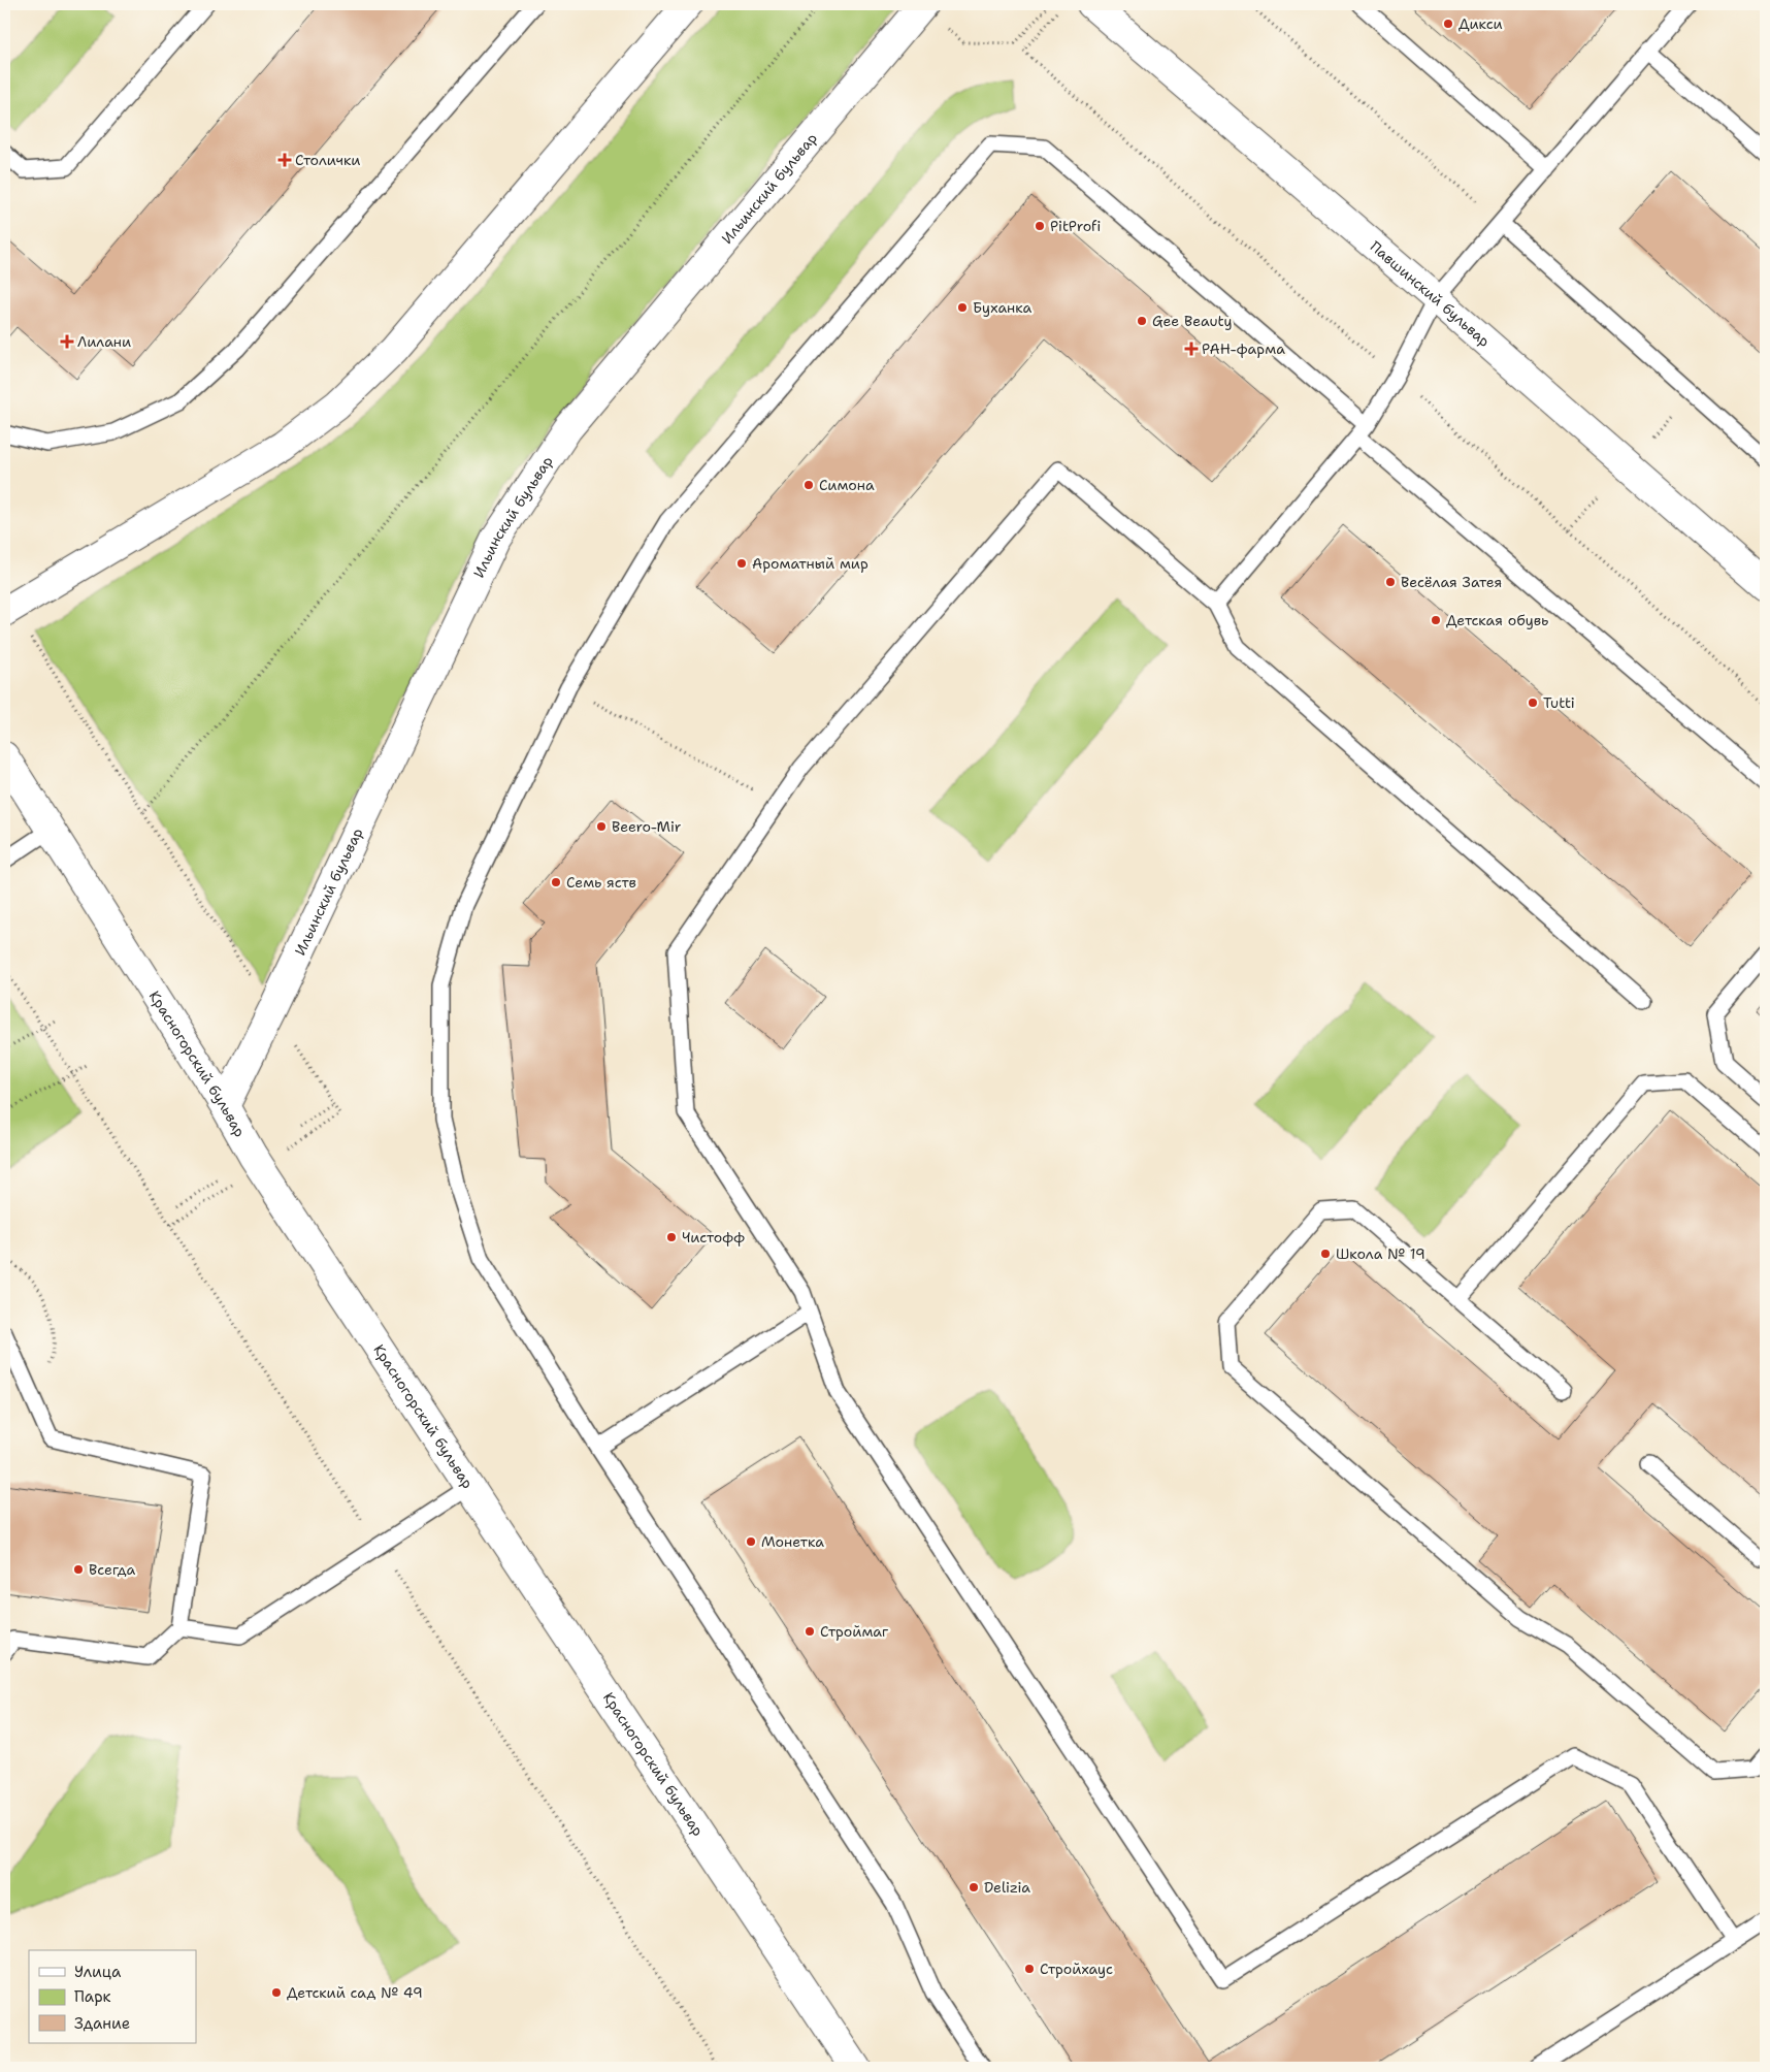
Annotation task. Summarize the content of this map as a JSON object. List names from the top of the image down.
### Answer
{
  "streets": {
    "street": ["Ильинский бульвар", "Павшинский бульвар", "Красногорский бульвар"]
  },
  "crossings": [
    ["Ильинский бульвар", "Красногорский бульвар"]
  ],
  "places": {
    "other": [
      "Дикси",
      "PitProfi",
      "Буханка",
      "Gee Beauty",
      "Симона",
      "Ароматный мир",
      "Весёлая Затея",
      "Детская обувь",
      "Tutti",
      "Beero-Mir",
      "Семь яств",
      "Чистофф",
      "Школа № 19",
      "Монетка",
      "Всегда",
      "Строймаг",
      "Delizia",
      "Стройхаус",
      "Детский сад № 49"
    ],
    "health": ["Столички", "Лилани", "РАН-фарма"]
  },
  "legend": ["Улица", "Парк", "Здание"]
}
